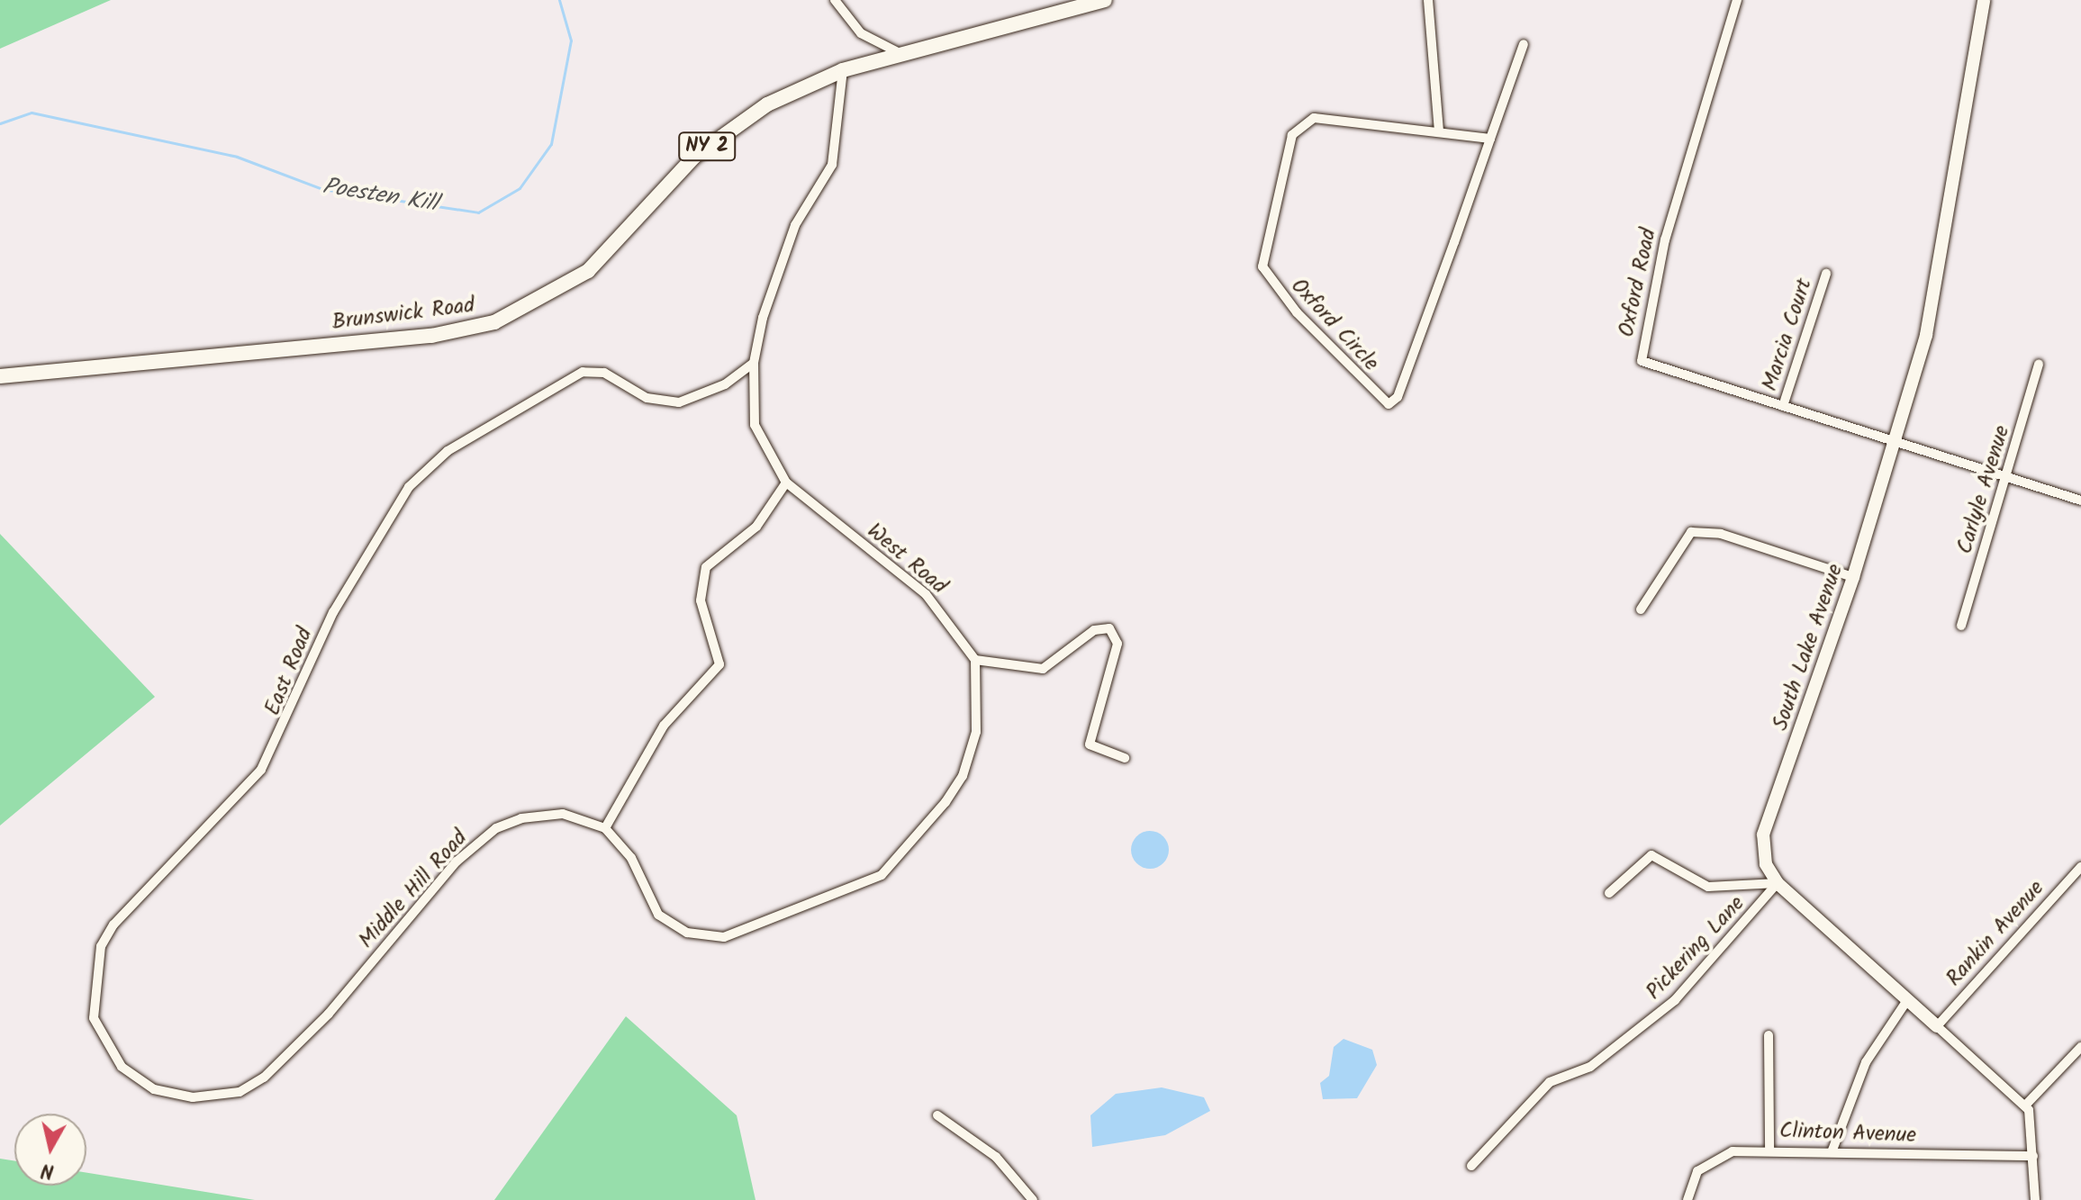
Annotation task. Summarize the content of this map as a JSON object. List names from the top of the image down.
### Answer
{
  "streets": {
    "main road": ["NY 2", "Brunswick Road"],
    "street": [
      "Oxford Road",
      "Oxford Circle",
      "Marcia Court",
      "Carlyle Avenue",
      "West Road",
      "South Lake Avenue",
      "East Road",
      "Middle Hill Road",
      "Rankin Avenue",
      "Pickering Lane",
      "Clinton Avenue"
    ]
  },
  "crossings": [
    ["Oxford Road", "Marcia Court"],
    ["Oxford Road", "Carlyle Avenue"],
    ["Oxford Road", "South Lake Avenue"],
    ["Brunswick Road", "West Road"],
    ["West Road", "East Road"],
    ["South Lake Avenue", "Rankin Avenue"],
    ["South Lake Avenue", "Pickering Lane"],
    ["East Road", "Middle Hill Road"]
  ],
  "water": ["Poesten Kill"],
  "north": "bottom"
}
